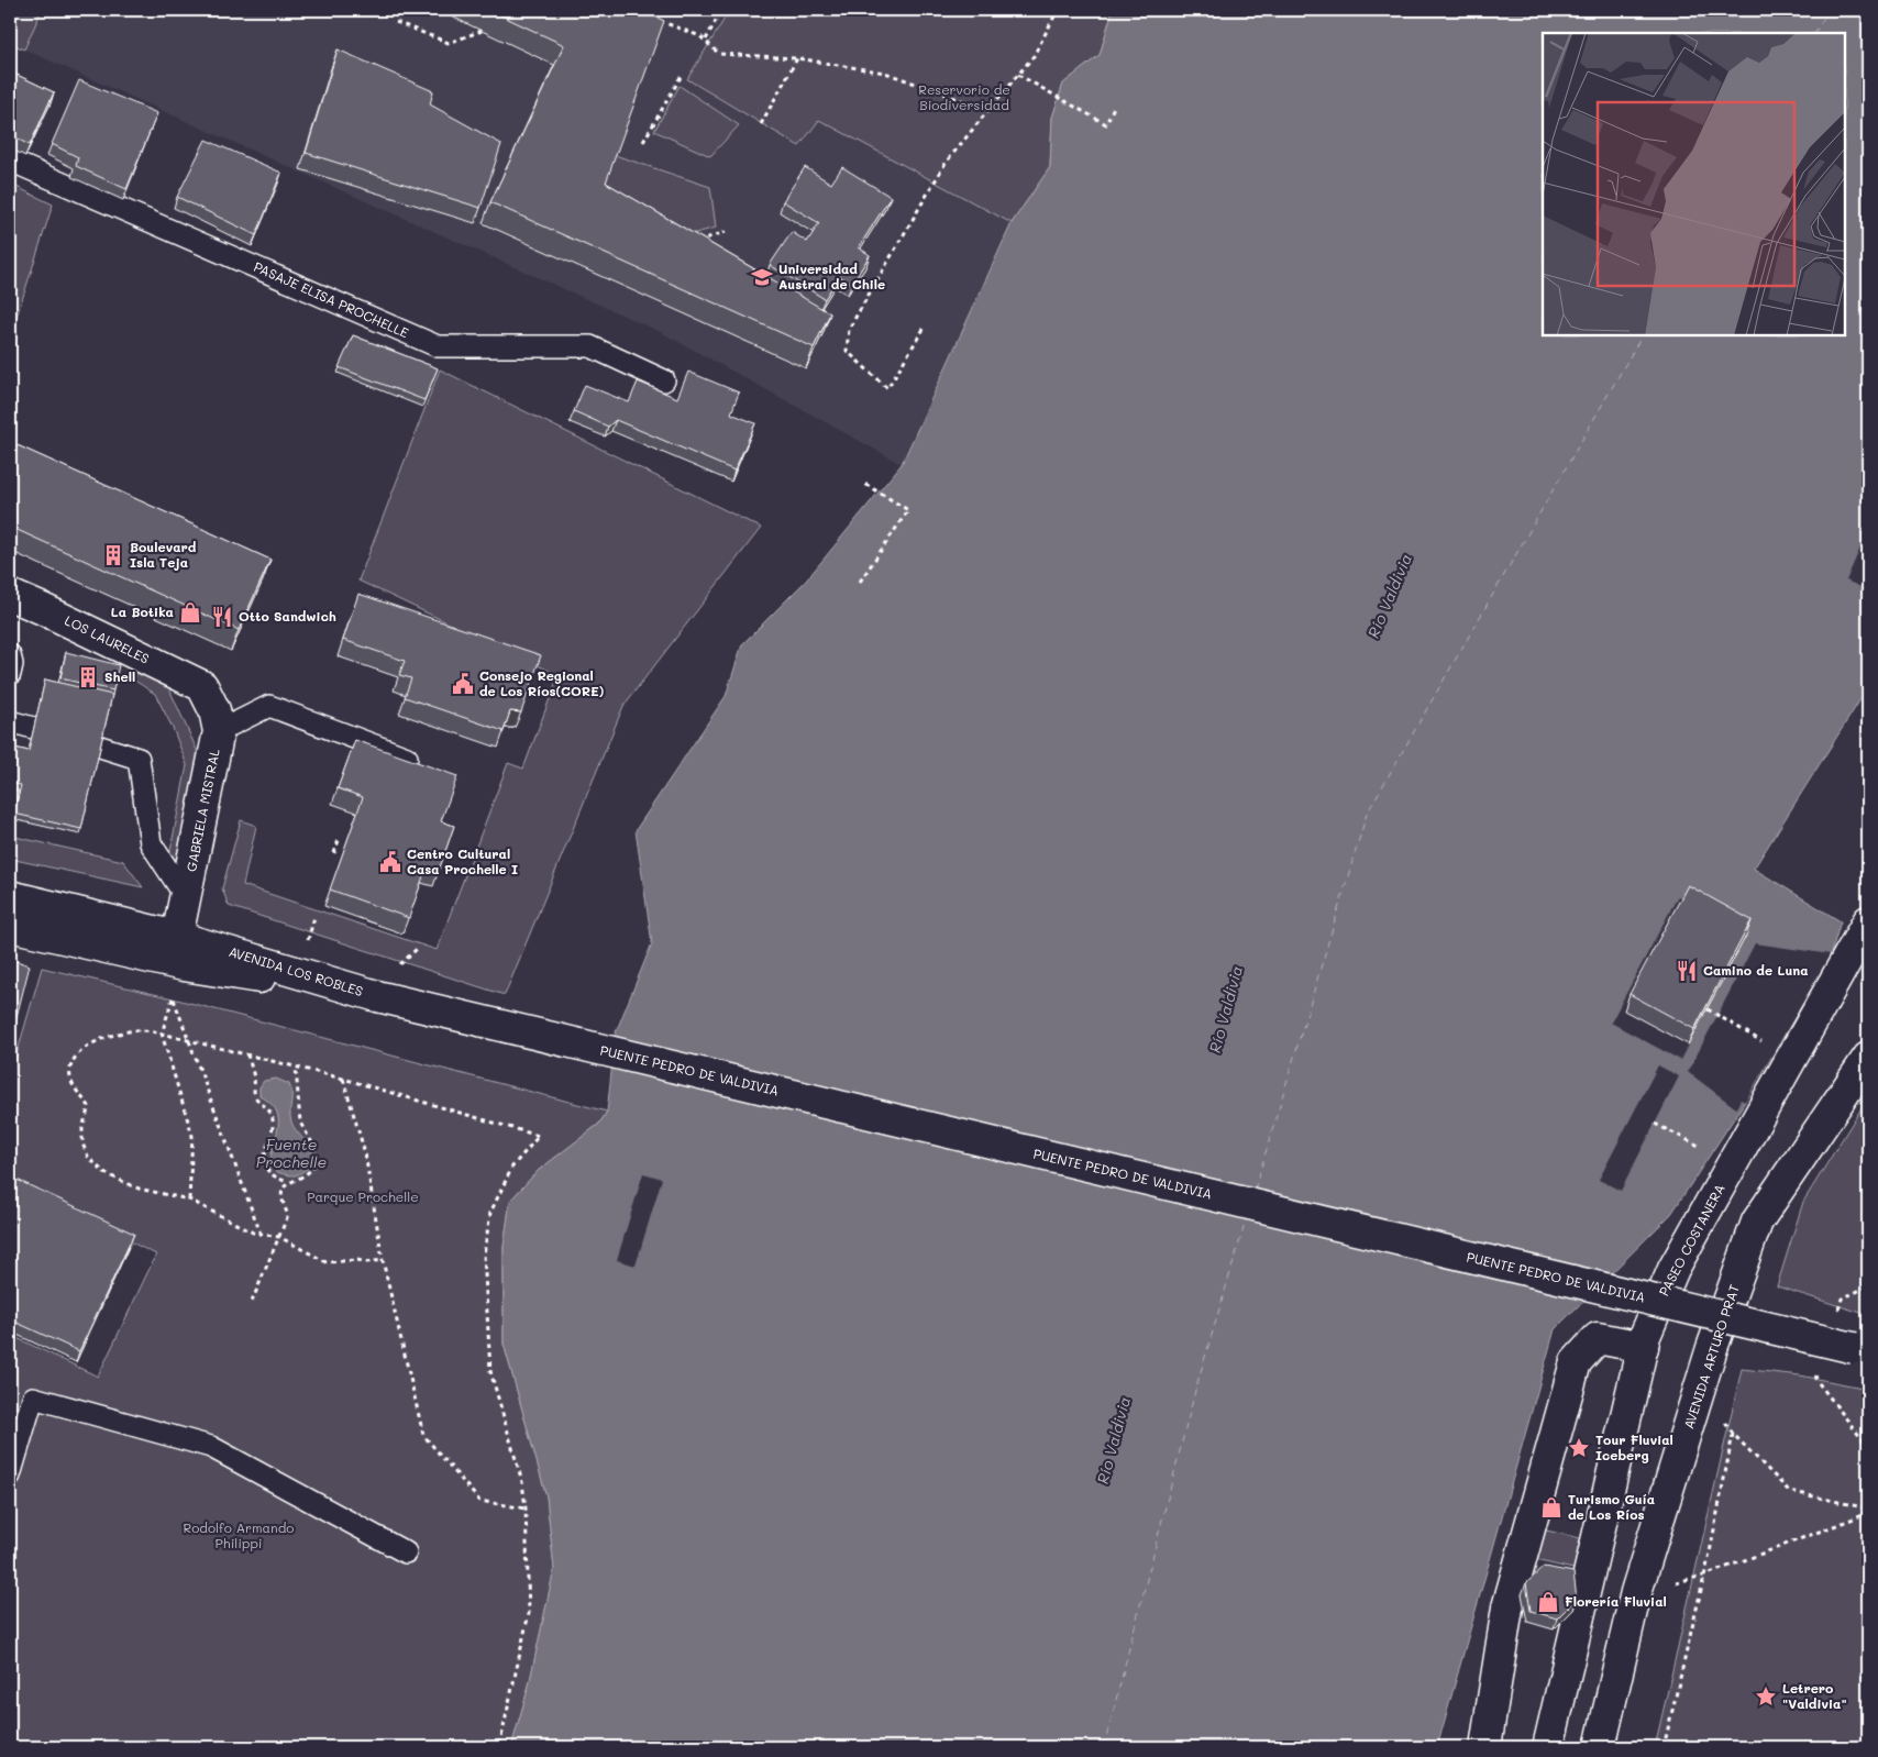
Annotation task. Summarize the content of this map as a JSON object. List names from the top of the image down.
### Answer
{
  "streets": {
    "main road": [
      "LOS LAURELES",
      "GABRIELA MISTRAL",
      "AVENIDA LOS ROBLES",
      "PUENTE PEDRO DE VALDIVIA",
      "PASEO COSTANERA",
      "AVENIDA ARTURO PRAT"
    ],
    "lane": ["PASAJE ELISA PROCHELLE"]
  },
  "crossings": [
    ["LOS LAURELES", "GABRIELA MISTRAL"],
    ["GABRIELA MISTRAL", "AVENIDA LOS ROBLES"],
    ["AVENIDA LOS ROBLES", "PUENTE PEDRO DE VALDIVIA"]
  ],
  "water": ["Río Valdivia", "Fuente Prochelle"],
  "parks": ["Reservorio de Biodiversidad", "Parque Prochelle", "Rodolfo Armando Philippi"],
  "places": {
    "school or university": ["Universidad Austral de Chile"],
    "building": ["Boulevard Isla Teja", "Shell"],
    "shop": ["La Botika", "Turismo Guía de Los Ríos", "Florería Fluvial"],
    "restaurant": ["Otto Sandwich", "Camino de Luna"],
    "public building": ["Consejo Regional de Los Ríos(CORE)", "Centro Cultural Casa Prochelle I"],
    "place": ["Tour Fluvial Iceberg", "Letrero \"Valdivia\""]
  }
}
